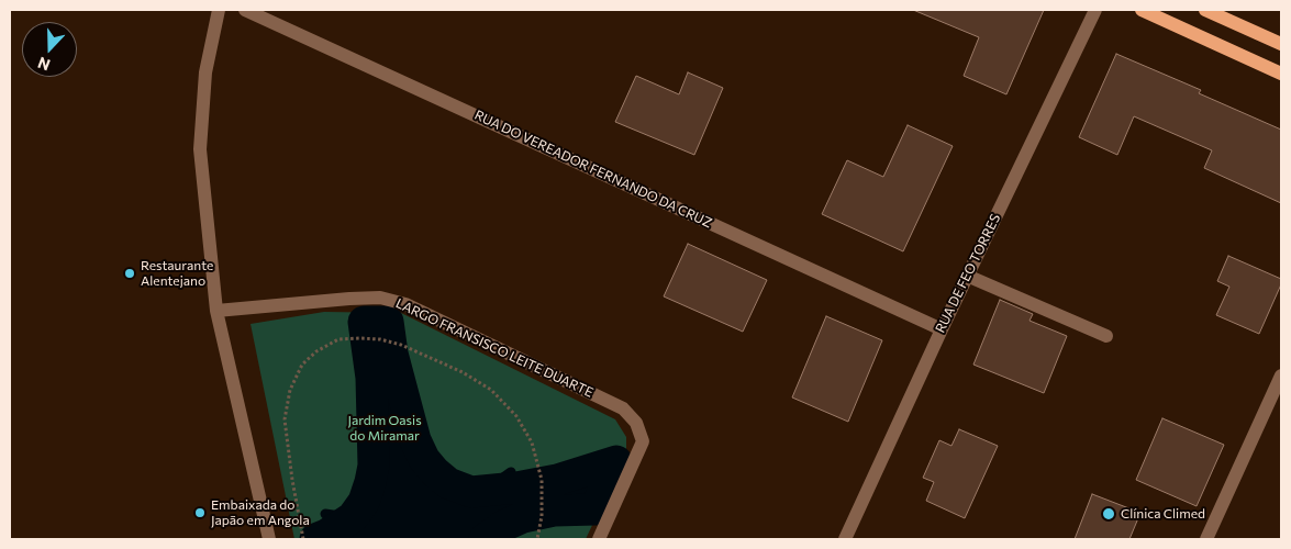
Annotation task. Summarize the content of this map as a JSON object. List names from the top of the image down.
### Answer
{
  "streets": {
    "street": ["RUA DO VEREADOR FERNANDO DA CRUZ", "RUA DE FEO TORRES", "LARGO FRANSISCO LEITE DUARTE"]
  },
  "crossings": [
    ["RUA DO VEREADOR FERNANDO DA CRUZ", "RUA DE FEO TORRES"]
  ],
  "parks": ["Jardim Oasis do Miramar"],
  "places": ["Restaurante Alentejano", "Embaixada do Japão em Angola", "Clínica Climed"],
  "north": "bottom"
}
